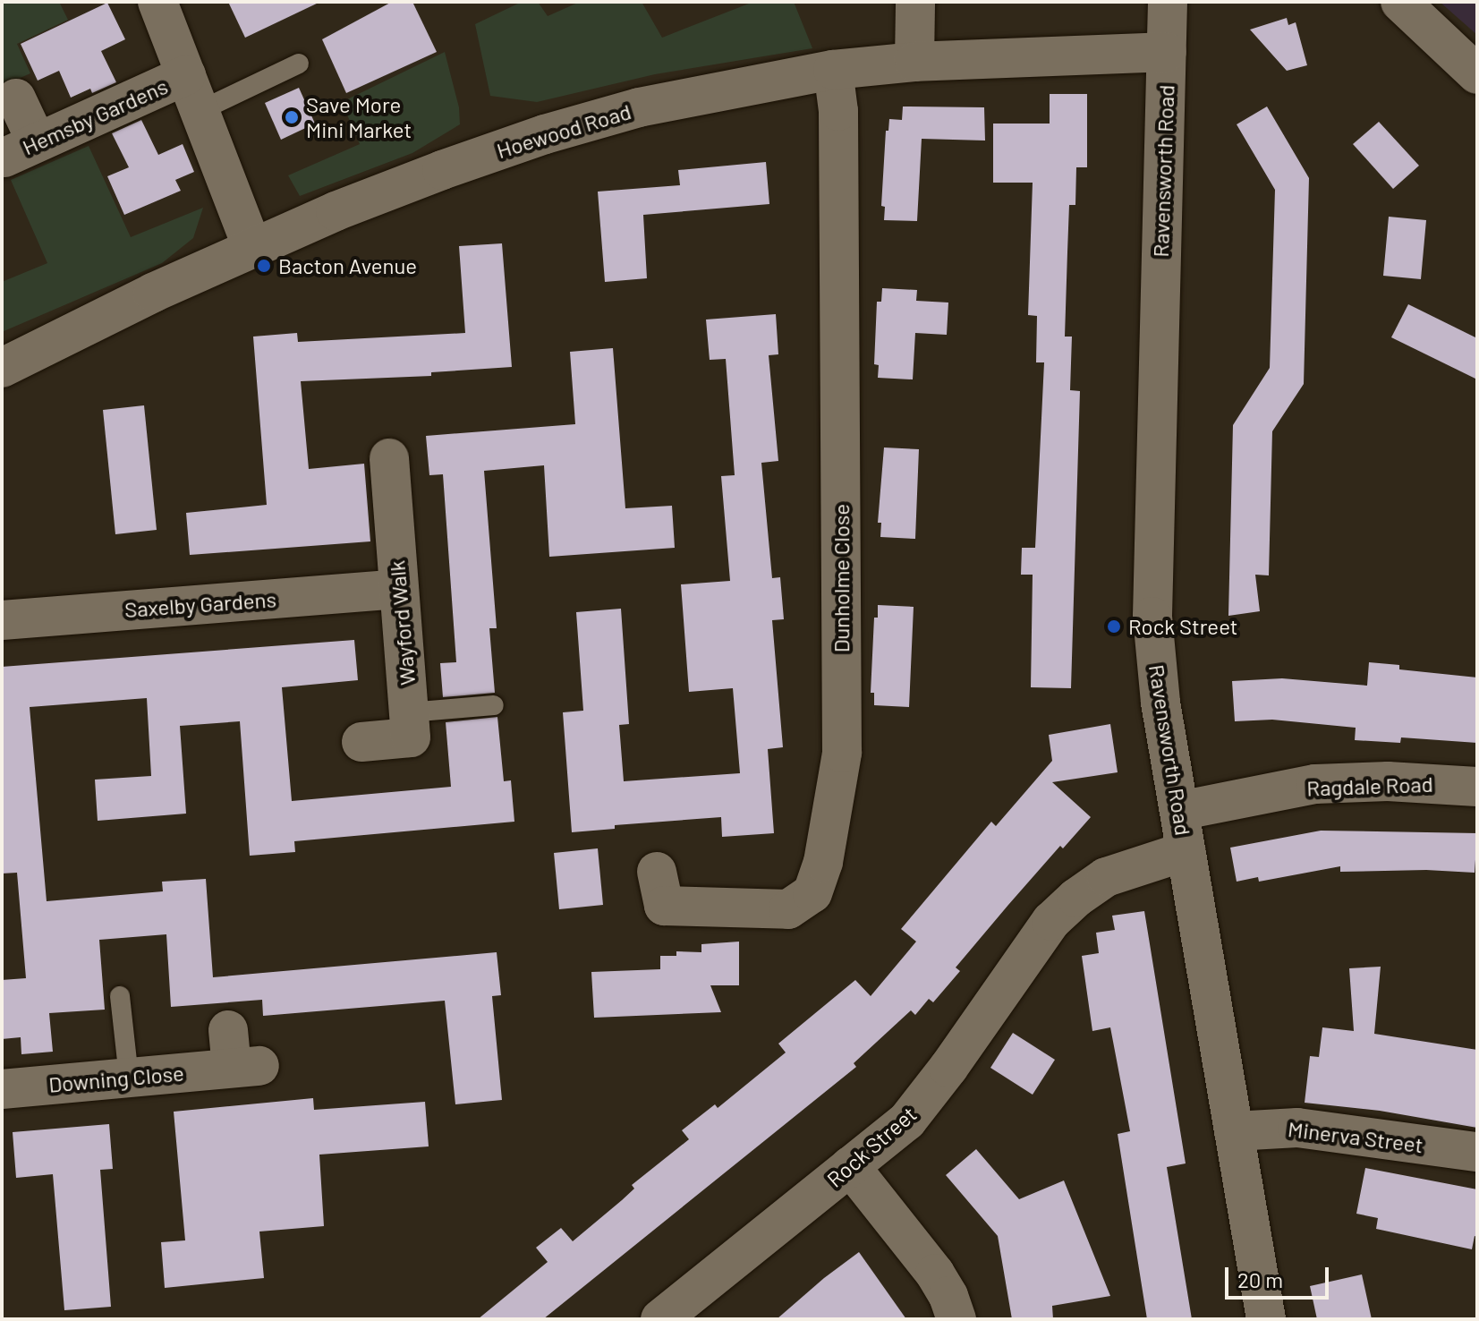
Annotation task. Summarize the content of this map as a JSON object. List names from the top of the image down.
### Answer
{
  "streets": {
    "street": [
      "Hemsby Gardens",
      "Hoewood Road",
      "Ravensworth Road",
      "Dunholme Close",
      "Saxelby Gardens",
      "Wayford Walk",
      "Ragdale Road",
      "Downing Close",
      "Minerva Street",
      "Rock Street"
    ]
  },
  "crossings": [
    ["Hoewood Road", "Ravensworth Road"],
    ["Hoewood Road", "Dunholme Close"],
    ["Ravensworth Road", "Ragdale Road"],
    ["Ravensworth Road", "Minerva Street"],
    ["Ravensworth Road", "Rock Street"],
    ["Saxelby Gardens", "Wayford Walk"]
  ],
  "places": ["Save More Mini Market", "Bacton Avenue", "Rock Street"],
  "scale_bar": "20 m"
}
